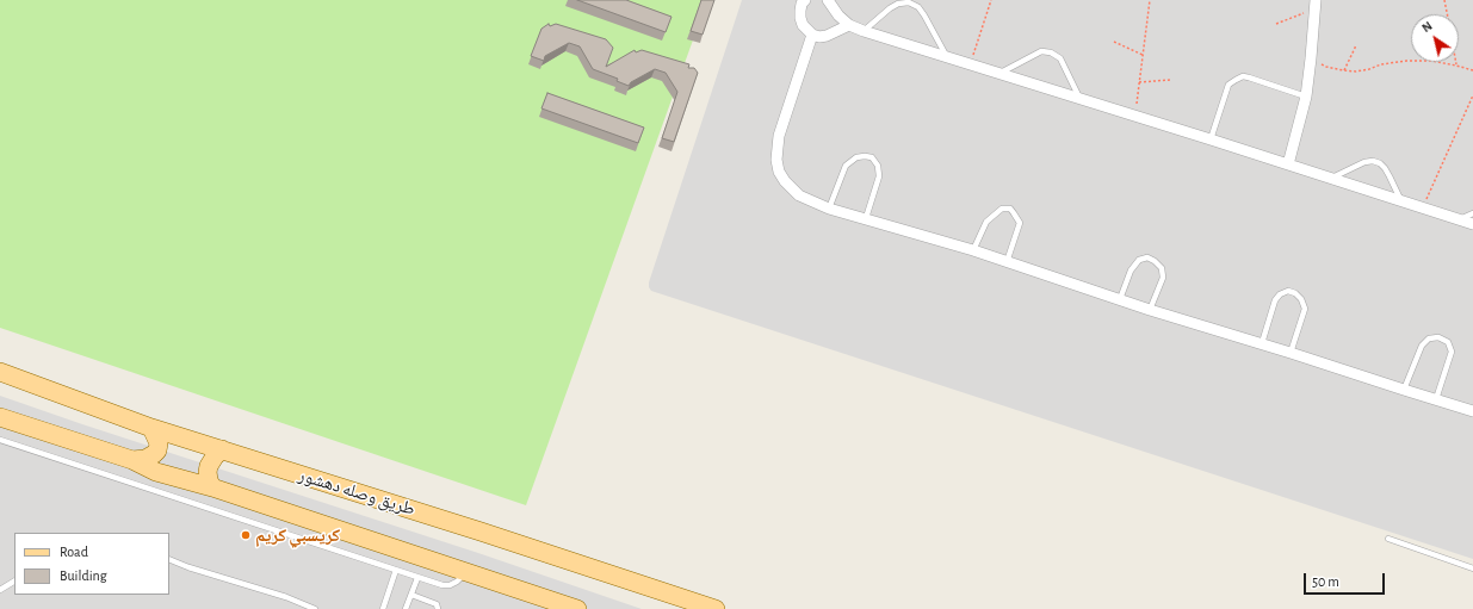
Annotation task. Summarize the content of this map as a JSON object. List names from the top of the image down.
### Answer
{
  "streets": {
    "main road": ["طريق وصله دهشور"]
  },
  "places": ["كريسبي كريم"],
  "legend": ["Road", "Building"],
  "scale_bar": "50 m",
  "north": "top left"
}
